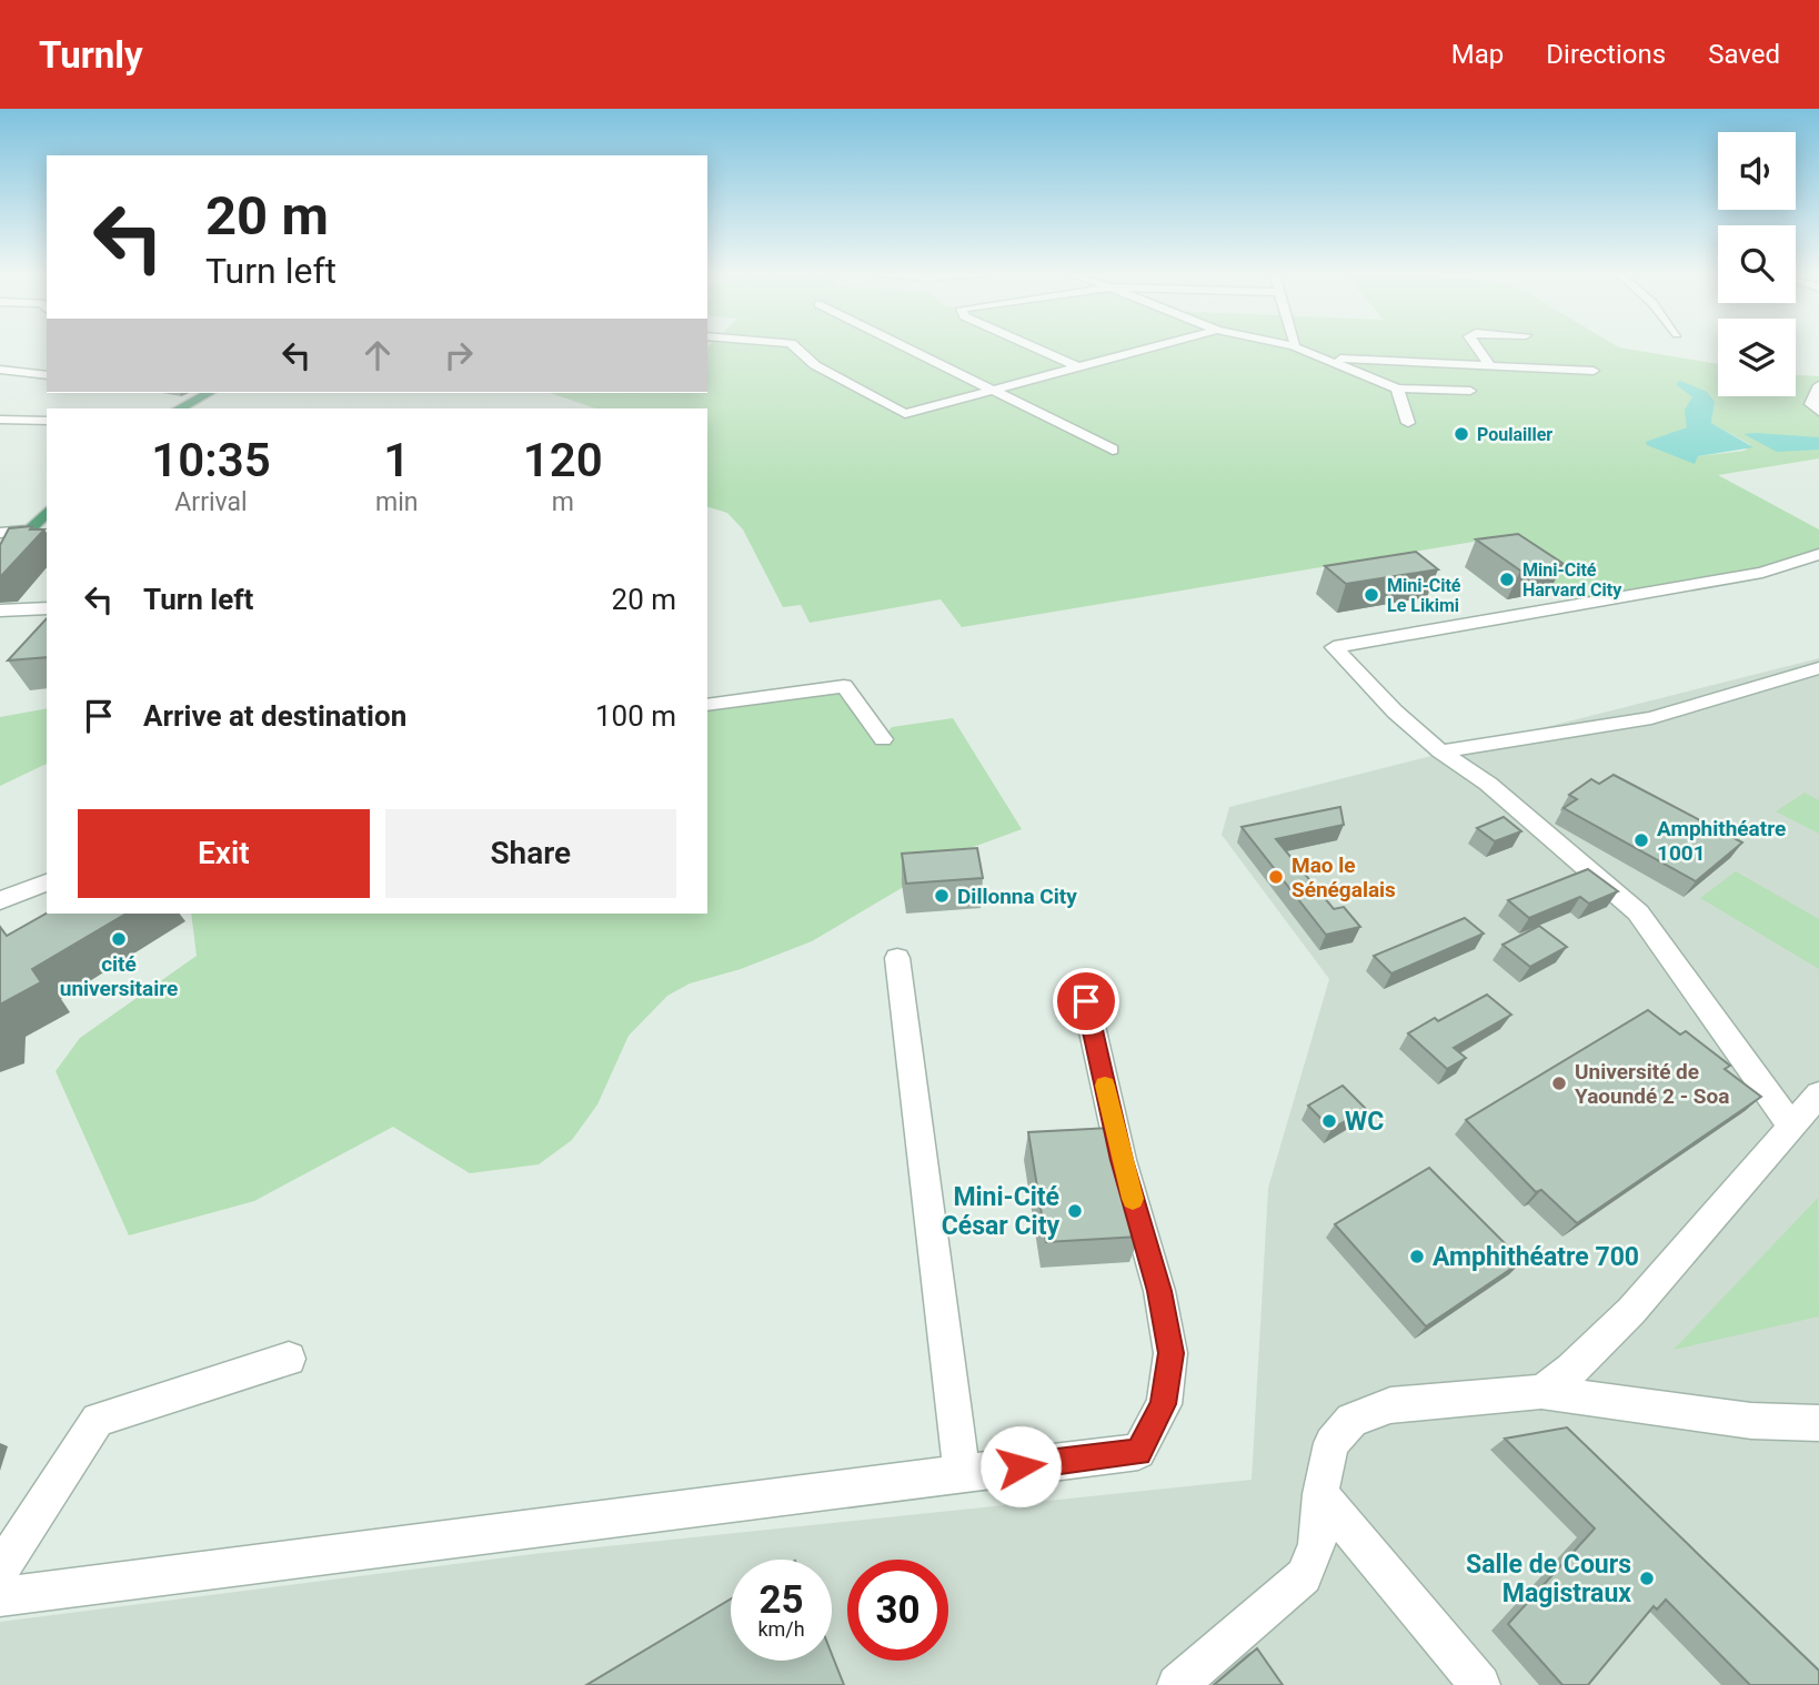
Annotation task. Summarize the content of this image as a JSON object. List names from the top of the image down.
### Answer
{
  "places": [
    "Poulailler",
    "Mini-Cité Harvard City",
    "Mini-Cité Le Likimi",
    "Amphithéatre 1001",
    "Mao le Sénégalais",
    "Dillonna City",
    "cité universitaire",
    "Université de Yaoundé 2 - Soa",
    "WC",
    "Mini-Cité César City",
    "Amphithéatre 700",
    "Salle de Cours Magistraux"
  ],
  "page": {
    "header": "Turnly",
    "nav": ["Map", "Directions", "Saved"],
    "turn": ["20 m", "Turn left"],
    "eta": [
      "10:35",
      "Arrival",
      "1",
      "min",
      "120",
      "m"
    ],
    "list": [
      {
        "name": "Turn left",
        "value": "20 m"
      },
      {
        "name": "Arrive at destination",
        "value": "100 m"
      }
    ],
    "buttons": ["Exit", "Share"],
    "speed": "25 km/h",
    "limit": "30"
  }
}
